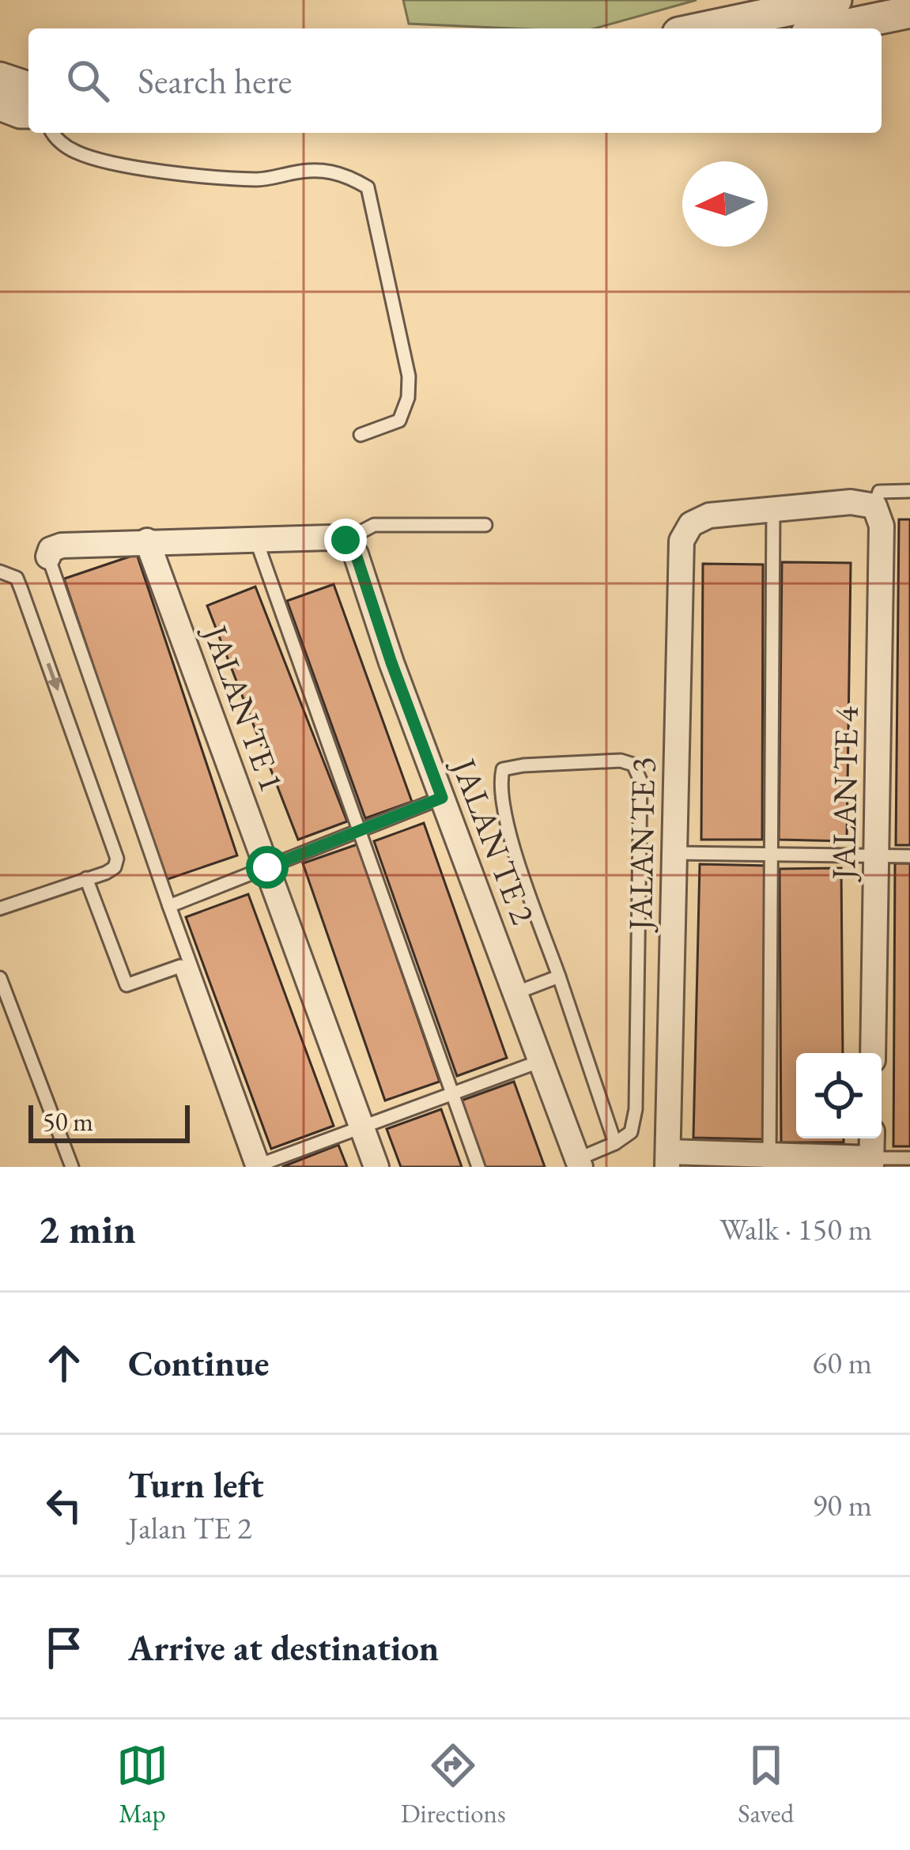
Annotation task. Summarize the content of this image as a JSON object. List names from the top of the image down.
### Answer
{
  "streets": {
    "street": [
      "JALAN TE 1",
      "JALAN TE 4",
      "JALAN TE 2",
      "JALAN TE 3"
    ]
  },
  "scale_bar": "50 m",
  "north": "left",
  "page": {
    "search": "Search here",
    "scale": "50 m",
    "heading": ["2 min", "Walk · 150 m"],
    "list": [
      ["Continue", "60 m"],
      ["Turn left", "Jalan TE 2", "90 m"],
      "Arrive at destination"
    ],
    "nav": ["Map", "Directions", "Saved"]
  }
}
